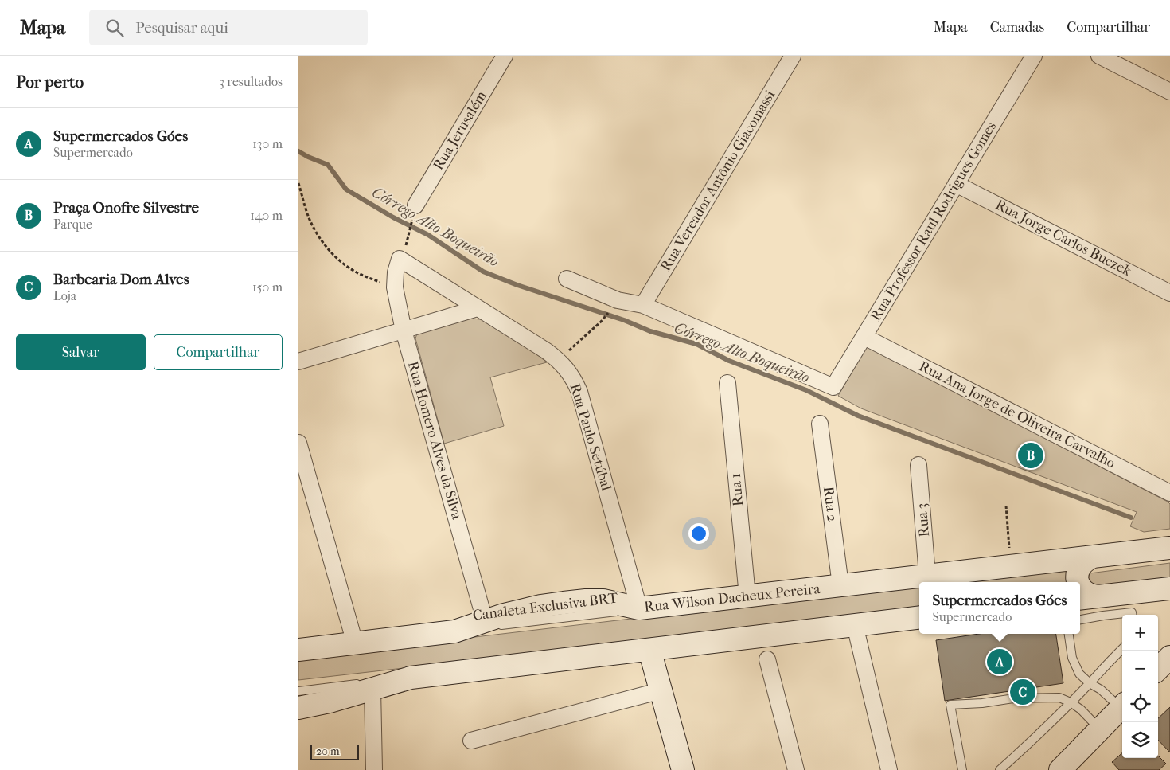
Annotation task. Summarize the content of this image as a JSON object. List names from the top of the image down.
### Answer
{
  "streets": {
    "main road": ["Rua Wilson Dacheux Pereira"],
    "street": [
      "Rua Jerusalém",
      "Rua Vereador Antônio Giacomassi",
      "Rua Professor Raul Rodrigues Gomes",
      "Rua Jorge Carlos Buczek",
      "Rua Ana Jorge de Oliveira Carvalho",
      "Rua Paulo Setúbal",
      "Rua Homero Alves da Silva",
      "Rua 1",
      "Rua 2",
      "Rua 3"
    ],
    "lane": ["Canaleta Exclusiva BRT"]
  },
  "crossings": [
    ["Rua Vereador Antônio Giacomassi", "Rua Professor Raul Rodrigues Gomes"],
    ["Rua Professor Raul Rodrigues Gomes", "Rua Jorge Carlos Buczek"],
    ["Rua Professor Raul Rodrigues Gomes", "Rua Ana Jorge de Oliveira Carvalho"],
    ["Rua Paulo Setúbal", "Rua Homero Alves da Silva"],
    ["Rua Paulo Setúbal", "Rua Wilson Dacheux Pereira"],
    ["Rua Paulo Setúbal", "Canaleta Exclusiva BRT"],
    ["Rua Homero Alves da Silva", "Rua Wilson Dacheux Pereira"],
    ["Rua 1", "Rua Wilson Dacheux Pereira"],
    ["Rua 2", "Rua Wilson Dacheux Pereira"],
    ["Rua 3", "Rua Wilson Dacheux Pereira"],
    ["Rua Wilson Dacheux Pereira", "Canaleta Exclusiva BRT"]
  ],
  "water": ["Córrego Alto Boqueirão"],
  "scale_bar": "20 m",
  "page": {
    "header": "Mapa",
    "search": "Pesquisar aqui",
    "nav": ["Mapa", "Camadas", "Compartilhar"],
    "heading": ["Por perto", "3 resultados"],
    "list": [
      {
        "mark": "A",
        "name": "Supermercados Góes",
        "note": "Supermercado",
        "value": "130 m"
      },
      {
        "mark": "B",
        "name": "Praça Onofre Silvestre",
        "note": "Parque",
        "value": "140 m"
      },
      {
        "mark": "C",
        "name": "Barbearia Dom Alves",
        "note": "Loja",
        "value": "150 m"
      }
    ],
    "buttons": ["Salvar", "Compartilhar"],
    "pins": ["B", "A", "C"],
    "popup": ["Supermercados Góes", "Supermercado"],
    "map_buttons": ["+", "−"],
    "scale": "20 m"
  }
}
